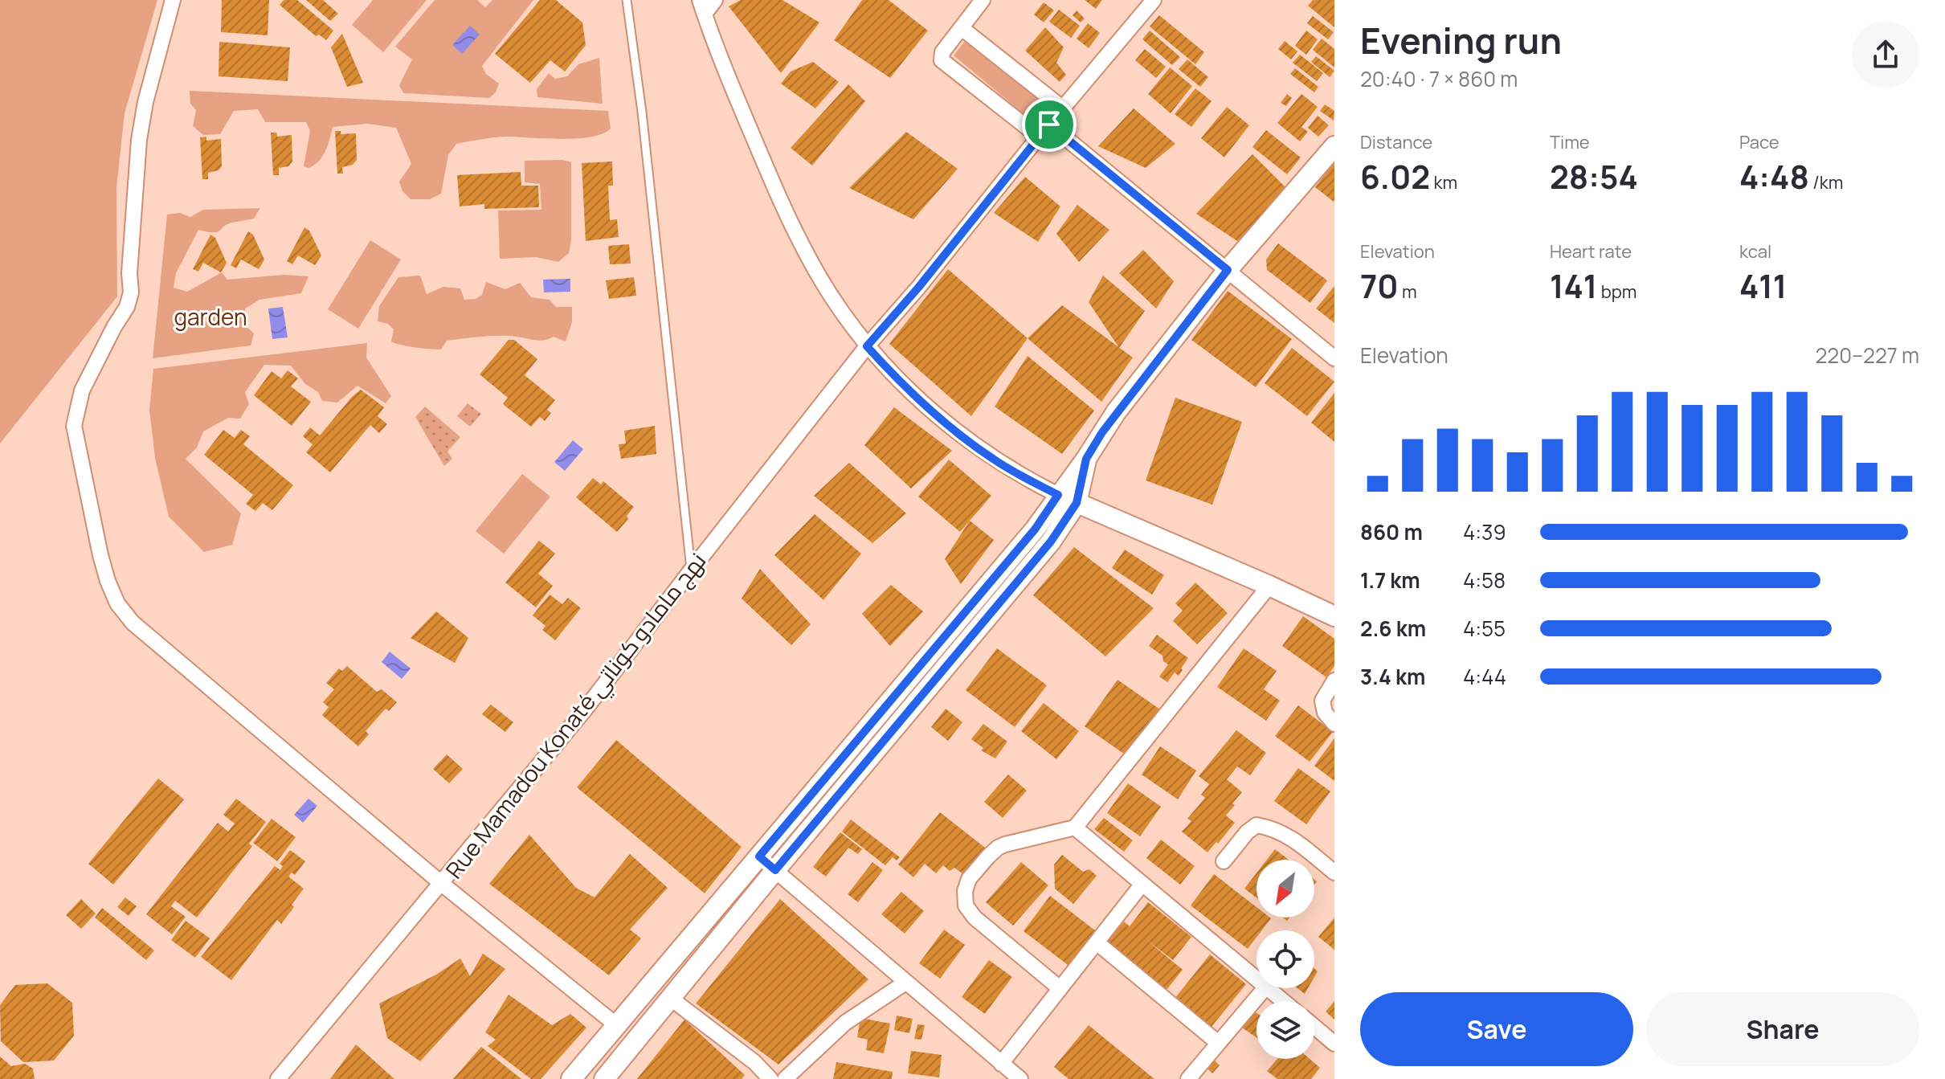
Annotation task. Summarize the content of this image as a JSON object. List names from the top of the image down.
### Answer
{
  "streets": {
    "street": ["Rue Mamadou Konaté نهج مامادو كوناتي"]
  },
  "parks": ["garden"],
  "north": "bottom left",
  "page": {
    "heading": ["Evening run", "20:40 · 7 × 860 m"],
    "stats": [
      ["Distance", "6.02 km"],
      ["Time", "28:54"],
      ["Pace", "4:48 /km"],
      ["Elevation", "70 m"],
      ["Heart rate", "141 bpm"],
      ["kcal", "411"]
    ],
    "chart": ["Elevation", "220–227 m"],
    "list": [
      {
        "name": "860 m",
        "note": "4:39"
      },
      {
        "name": "1.7 km",
        "note": "4:58"
      },
      {
        "name": "2.6 km",
        "note": "4:55"
      },
      {
        "name": "3.4 km",
        "note": "4:44"
      }
    ],
    "buttons": ["Save", "Share"]
  }
}
